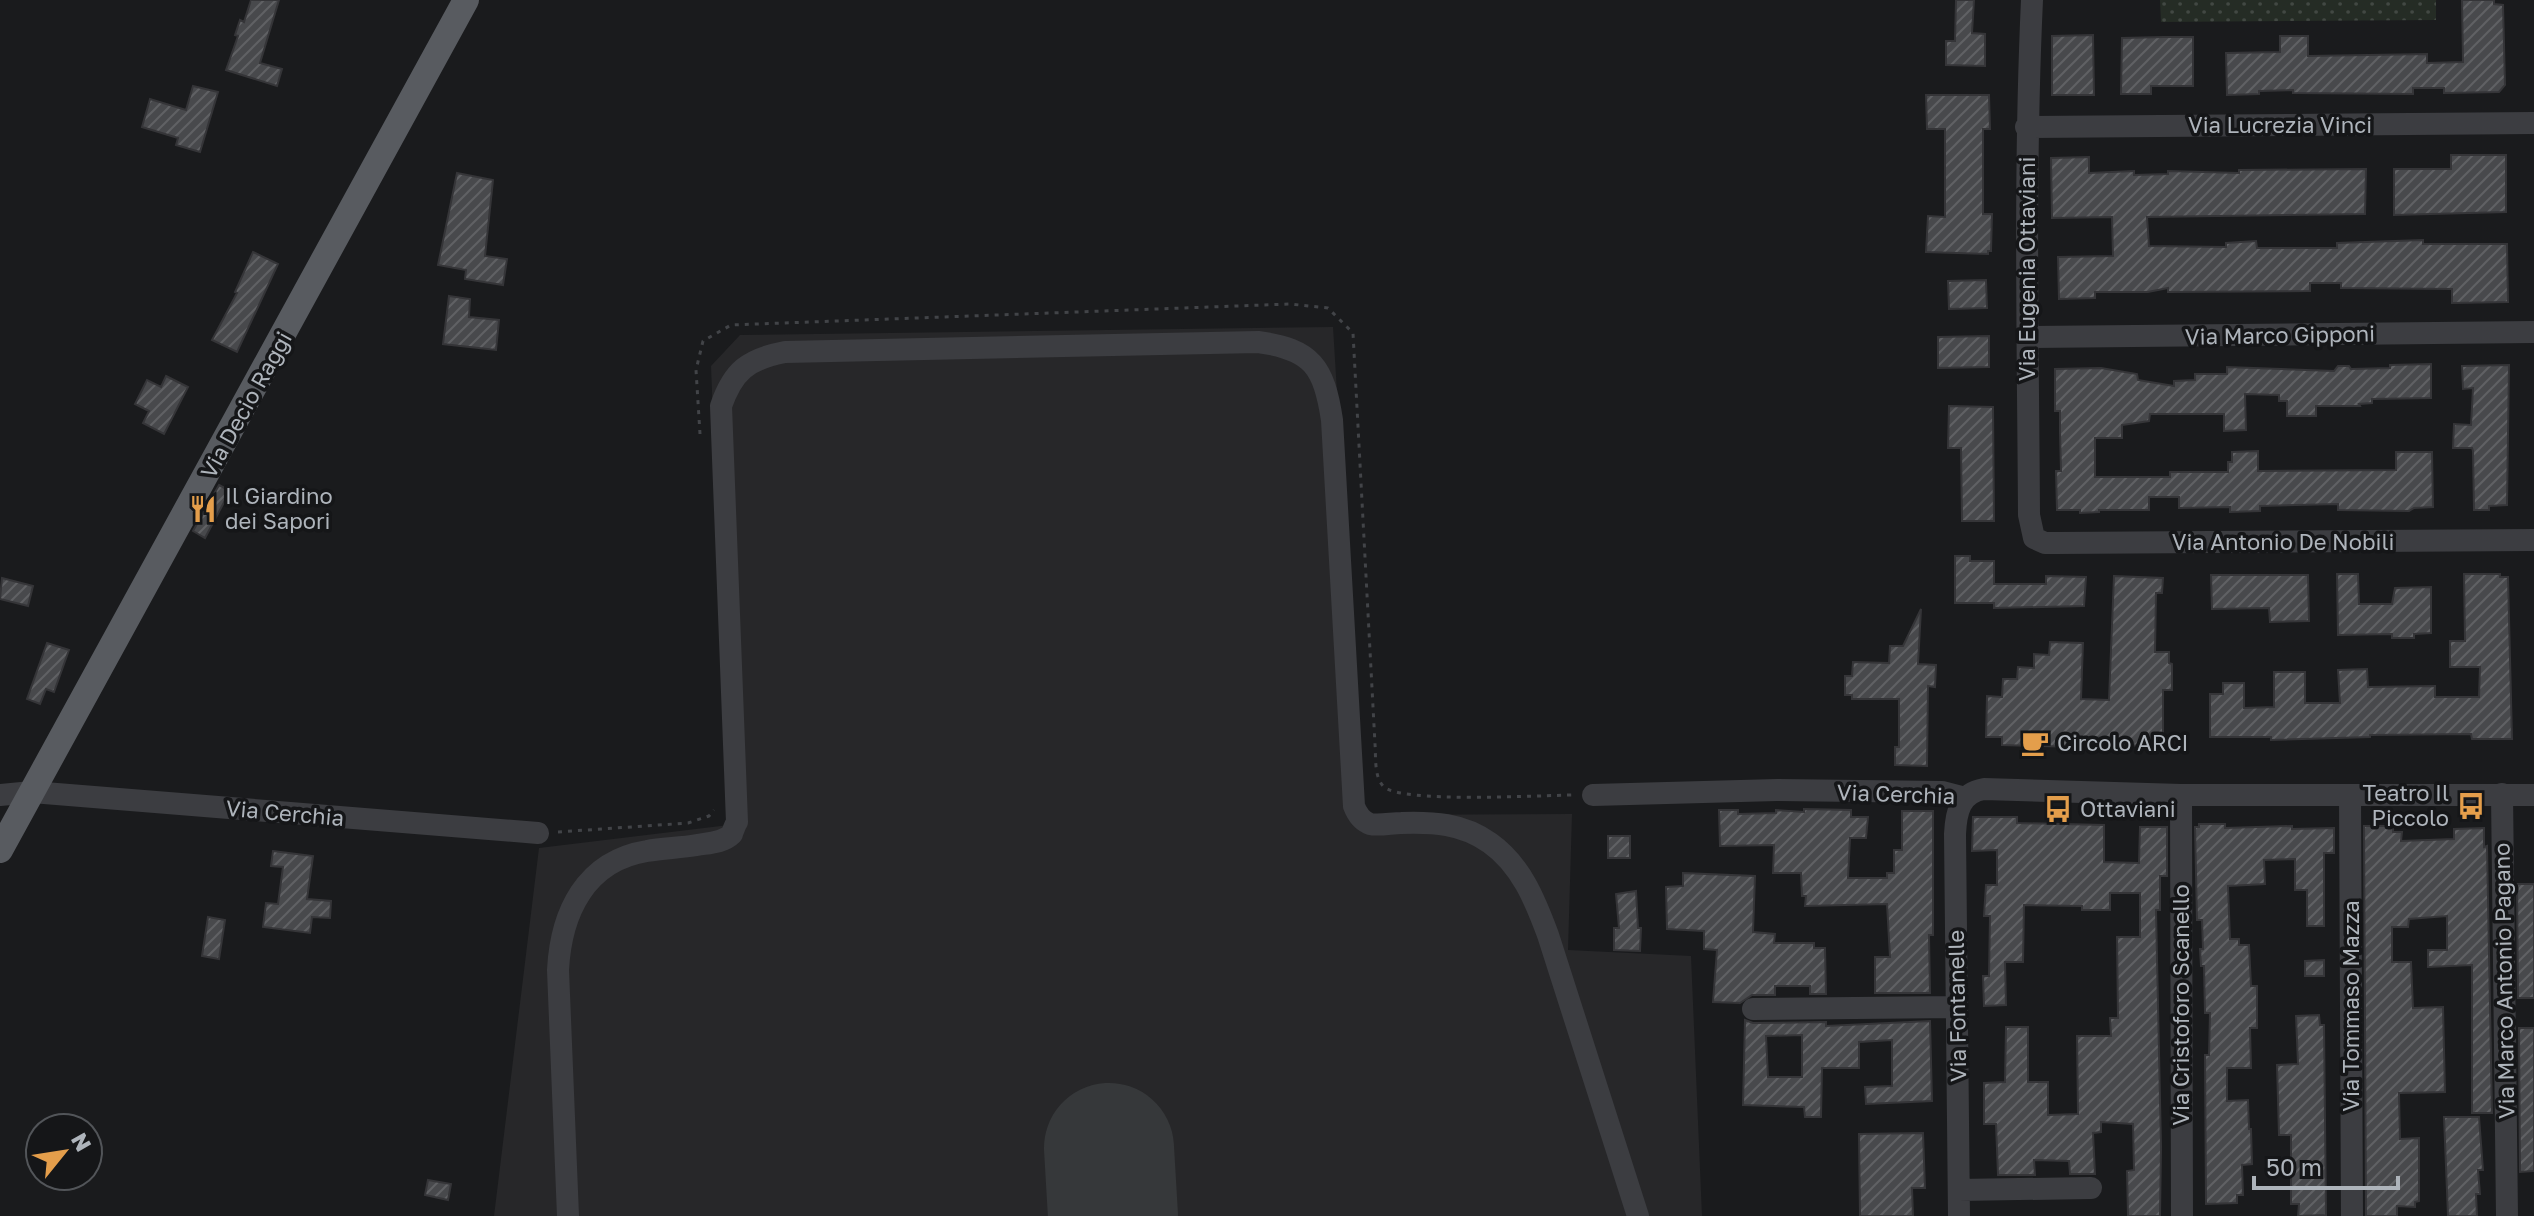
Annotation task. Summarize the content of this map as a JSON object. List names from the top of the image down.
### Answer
{
  "streets": {
    "main road": ["Via Decio Raggi"],
    "street": [
      "Via Lucrezia Vinci",
      "Via Eugenia Ottaviani",
      "Via Marco Gipponi",
      "Via Antonio De Nobili",
      "Via Cerchia",
      "Via Marco Antonio Pagano",
      "Via Cristoforo Scanello",
      "Via Fontanelle",
      "Via Tommaso Mazza"
    ]
  },
  "crossings": [
    ["Via Lucrezia Vinci", "Via Eugenia Ottaviani"],
    ["Via Eugenia Ottaviani", "Via Marco Gipponi"],
    ["Via Eugenia Ottaviani", "Via Antonio De Nobili"],
    ["Via Decio Raggi", "Via Cerchia"],
    ["Via Cerchia", "Via Marco Antonio Pagano"],
    ["Via Cerchia", "Via Cristoforo Scanello"],
    ["Via Cerchia", "Via Fontanelle"],
    ["Via Cerchia", "Via Tommaso Mazza"]
  ],
  "places": {
    "restaurant": ["Il Giardino dei Sapori"],
    "cafe": ["Circolo ARCI"],
    "bus stop": ["Teatro Il Piccolo", "Ottaviani"]
  },
  "scale_bar": "50 m",
  "north": "top right"
}
